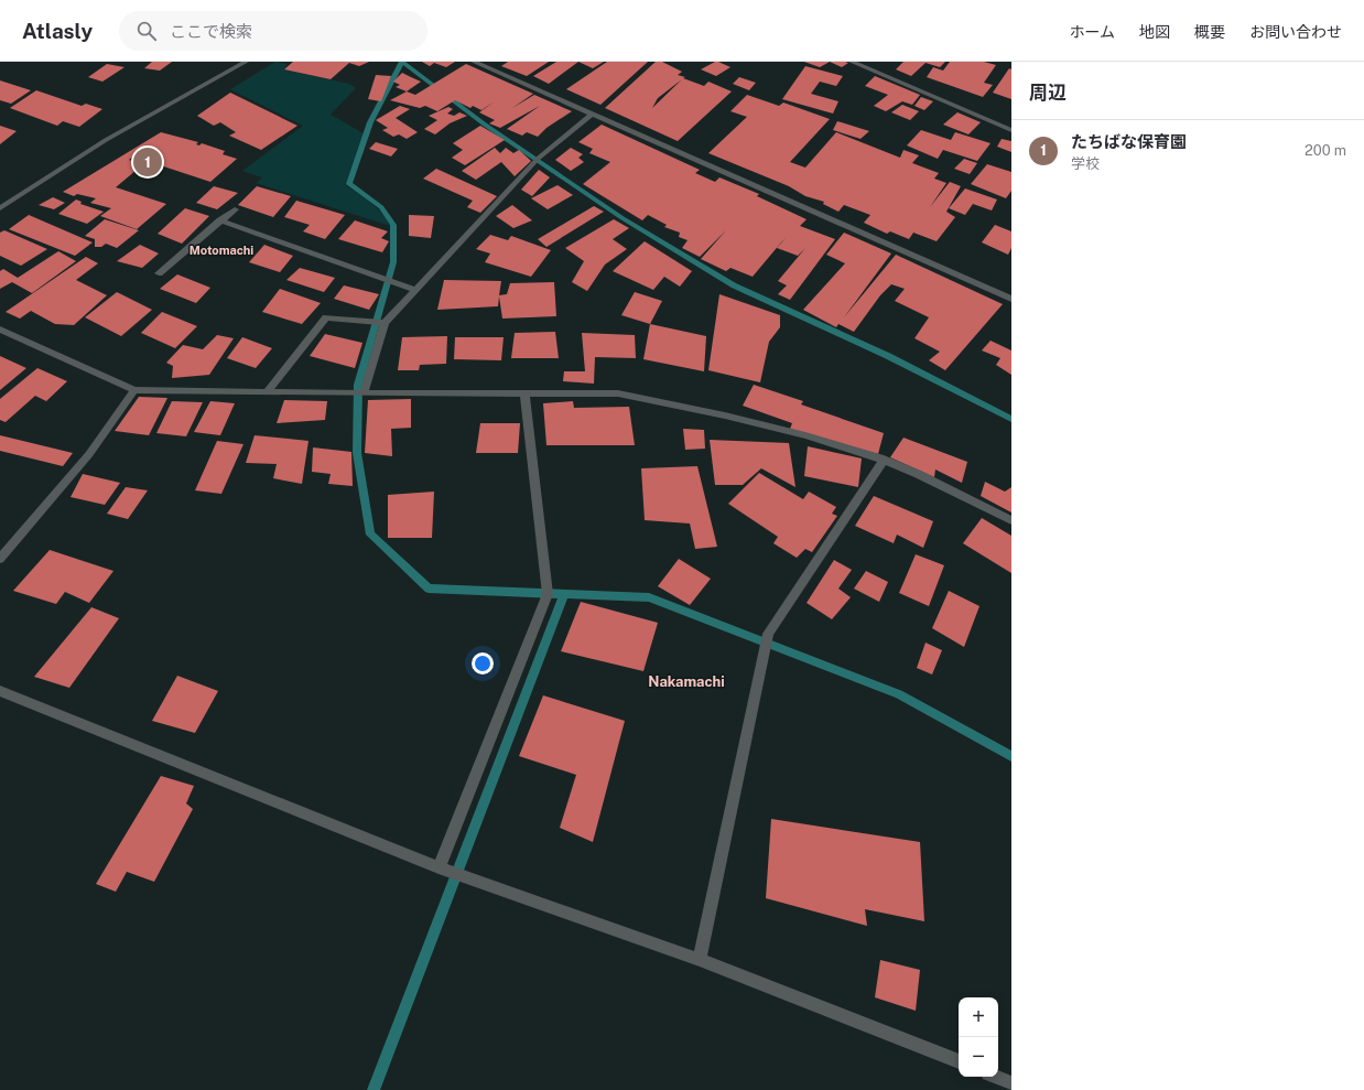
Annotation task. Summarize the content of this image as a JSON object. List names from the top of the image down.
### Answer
{
  "districts": ["Motomachi", "Nakamachi"],
  "page": {
    "header": "Atlasly",
    "search": "ここで検索",
    "nav": [
      "ホーム",
      "地図",
      "概要",
      "お問い合わせ"
    ],
    "heading": "周辺",
    "list": [
      {
        "mark": "1",
        "name": "たちばな保育園",
        "note": "学校",
        "value": "200 m"
      }
    ],
    "pins": "1",
    "map_buttons": ["+", "−"]
  }
}
